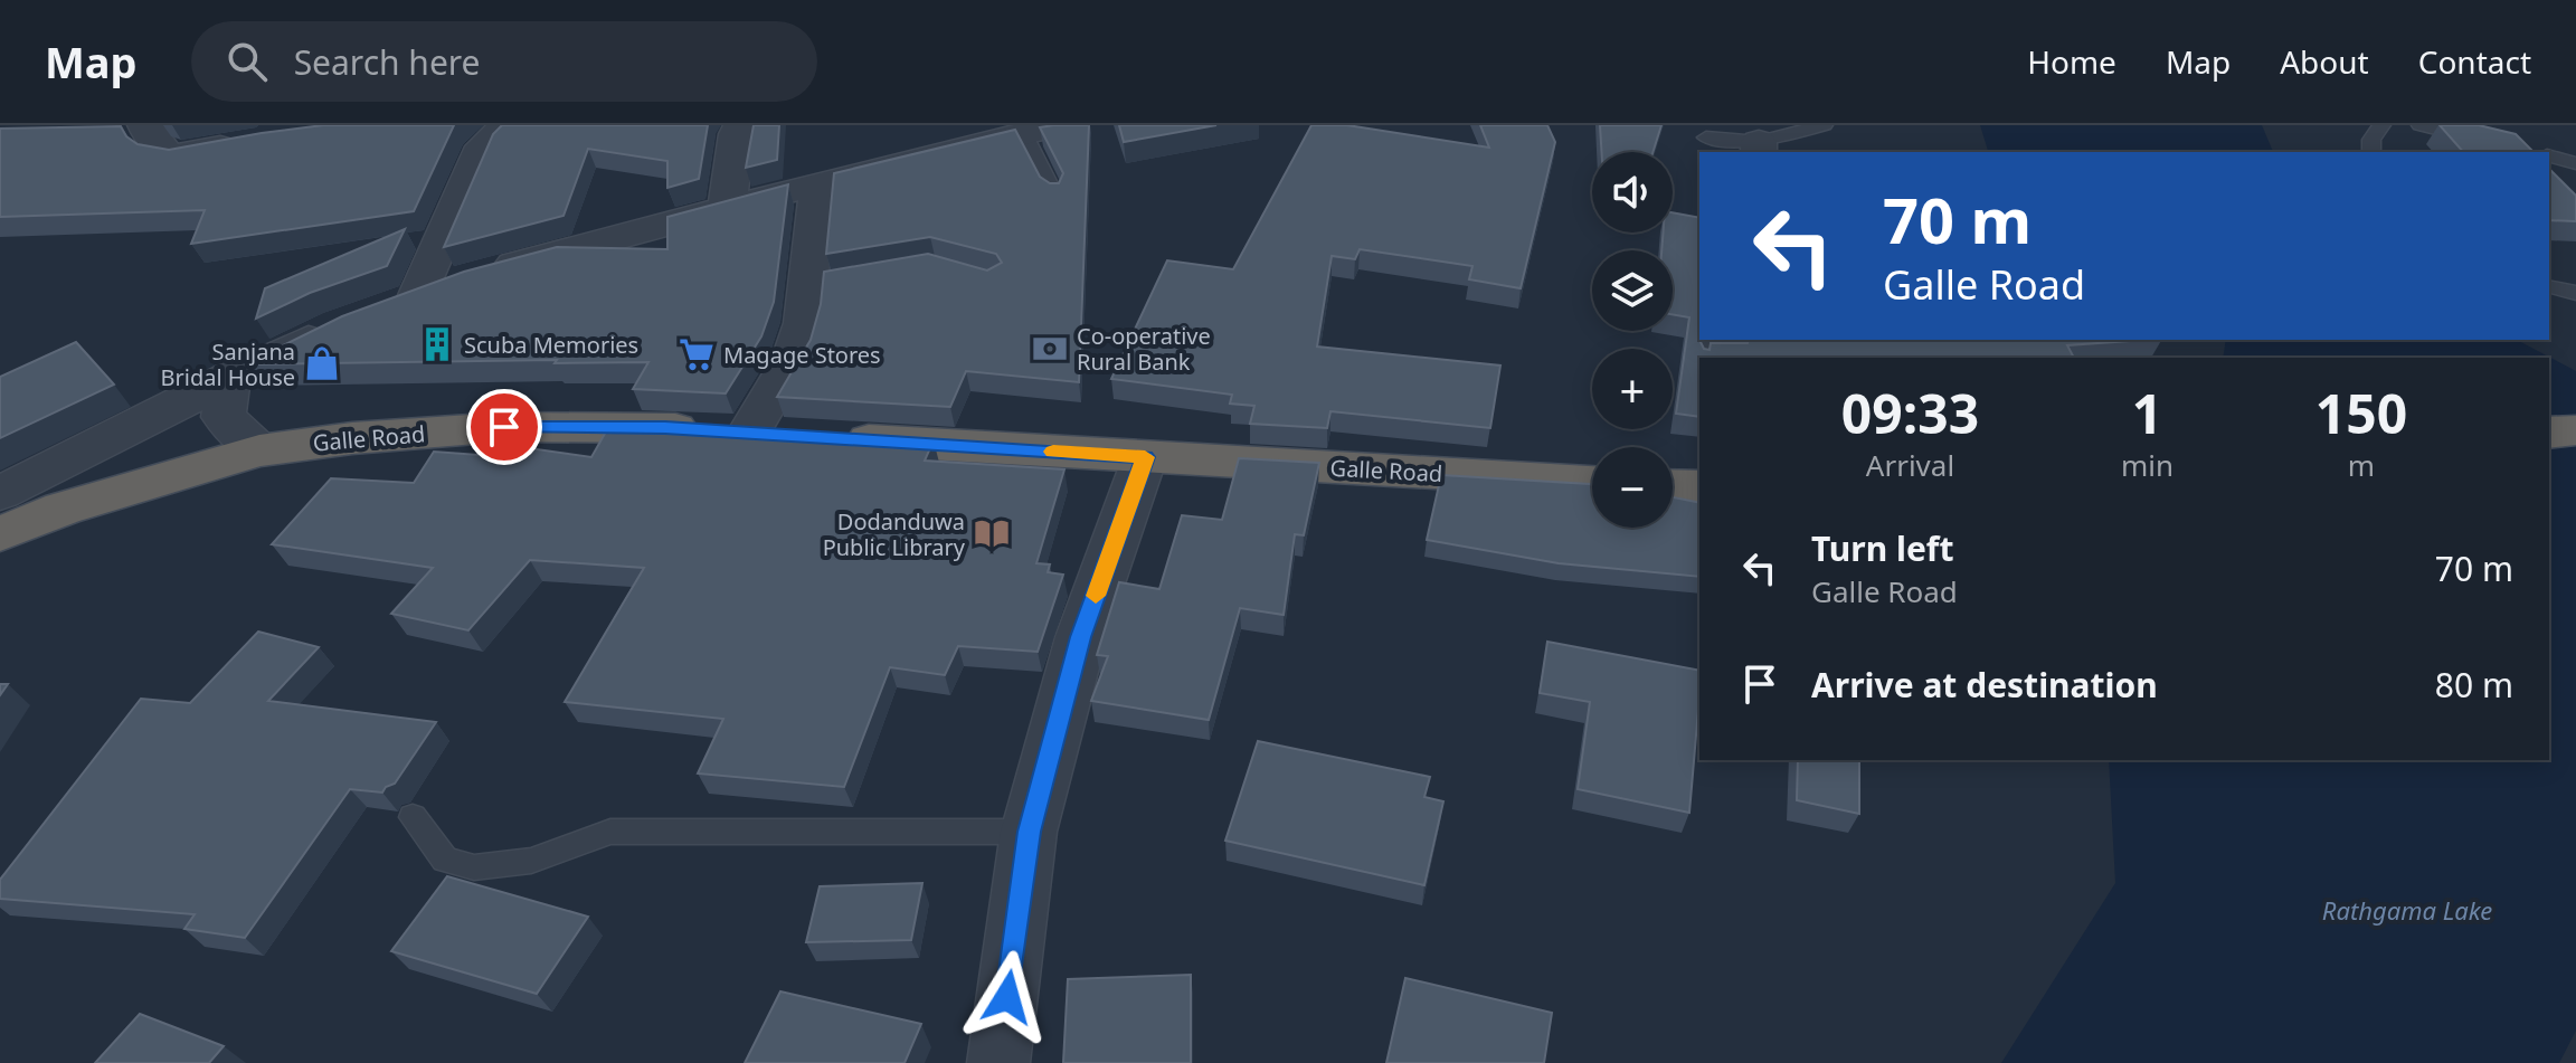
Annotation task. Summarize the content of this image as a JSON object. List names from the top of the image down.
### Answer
{
  "streets": {
    "highway": ["Galle Road"]
  },
  "water": ["Rathgama Lake"],
  "places": {
    "building": ["Scuba Memories"],
    "bank": ["Co-operative Rural Bank"],
    "supermarket": ["Magage Stores"],
    "shop": ["Sanjana Bridal House"],
    "library": ["Dodanduwa Public Library"]
  },
  "page": {
    "header": "Map",
    "search": "Search here",
    "nav": [
      "Home",
      "Map",
      "About",
      "Contact"
    ],
    "map_buttons": ["+", "−"],
    "turn": ["70 m", "Galle Road"],
    "eta": [
      "09:33",
      "Arrival",
      "1",
      "min",
      "150",
      "m"
    ],
    "list": [
      {
        "name": "Turn left",
        "note": "Galle Road",
        "value": "70 m"
      },
      {
        "name": "Arrive at destination",
        "value": "80 m"
      }
    ]
  }
}
